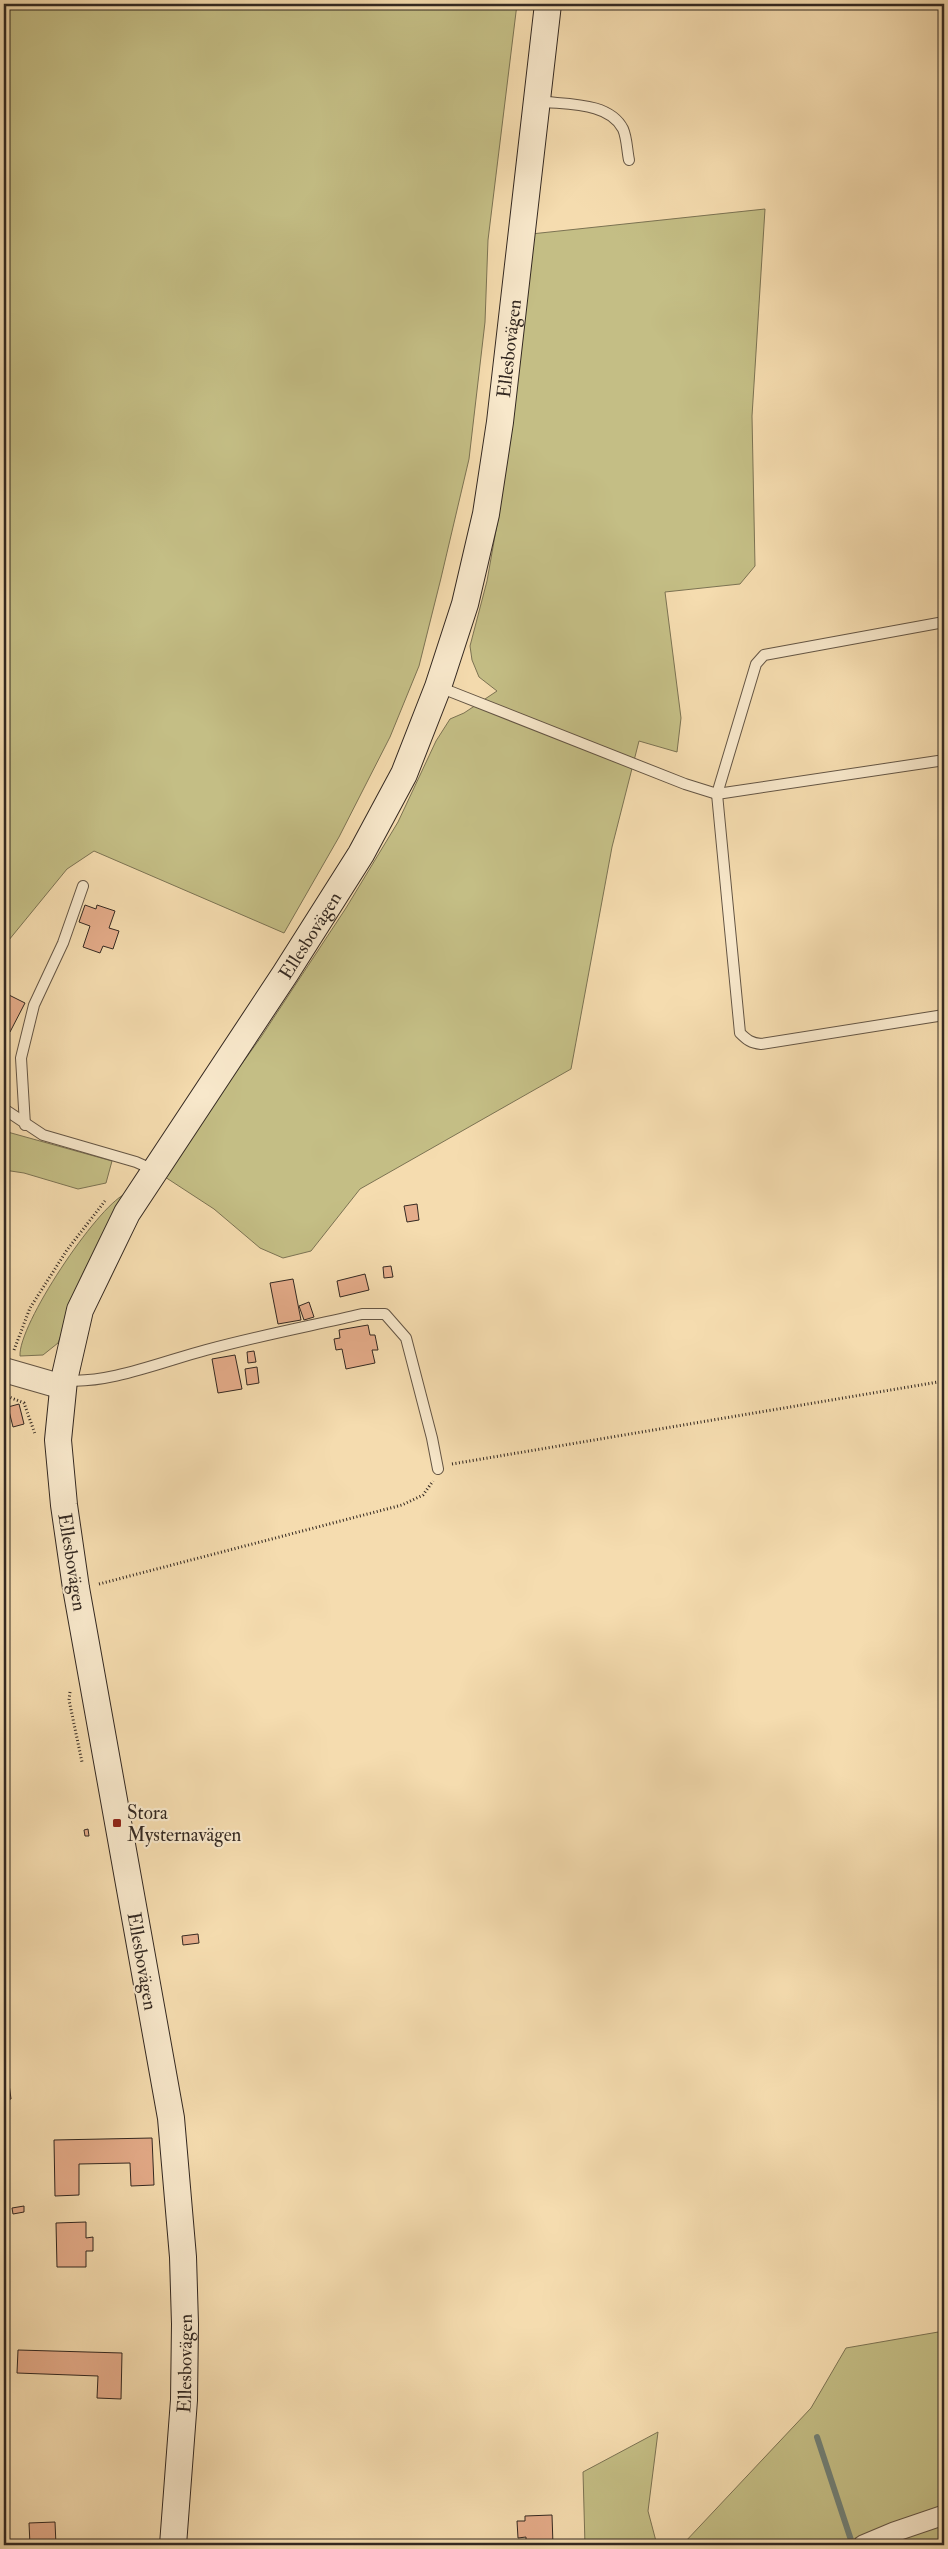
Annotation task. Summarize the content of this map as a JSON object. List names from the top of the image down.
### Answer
{
  "streets": {
    "main road": ["Ellesbovägen"]
  },
  "places": {
    "transit": ["Stora Mysternavägen"]
  }
}
